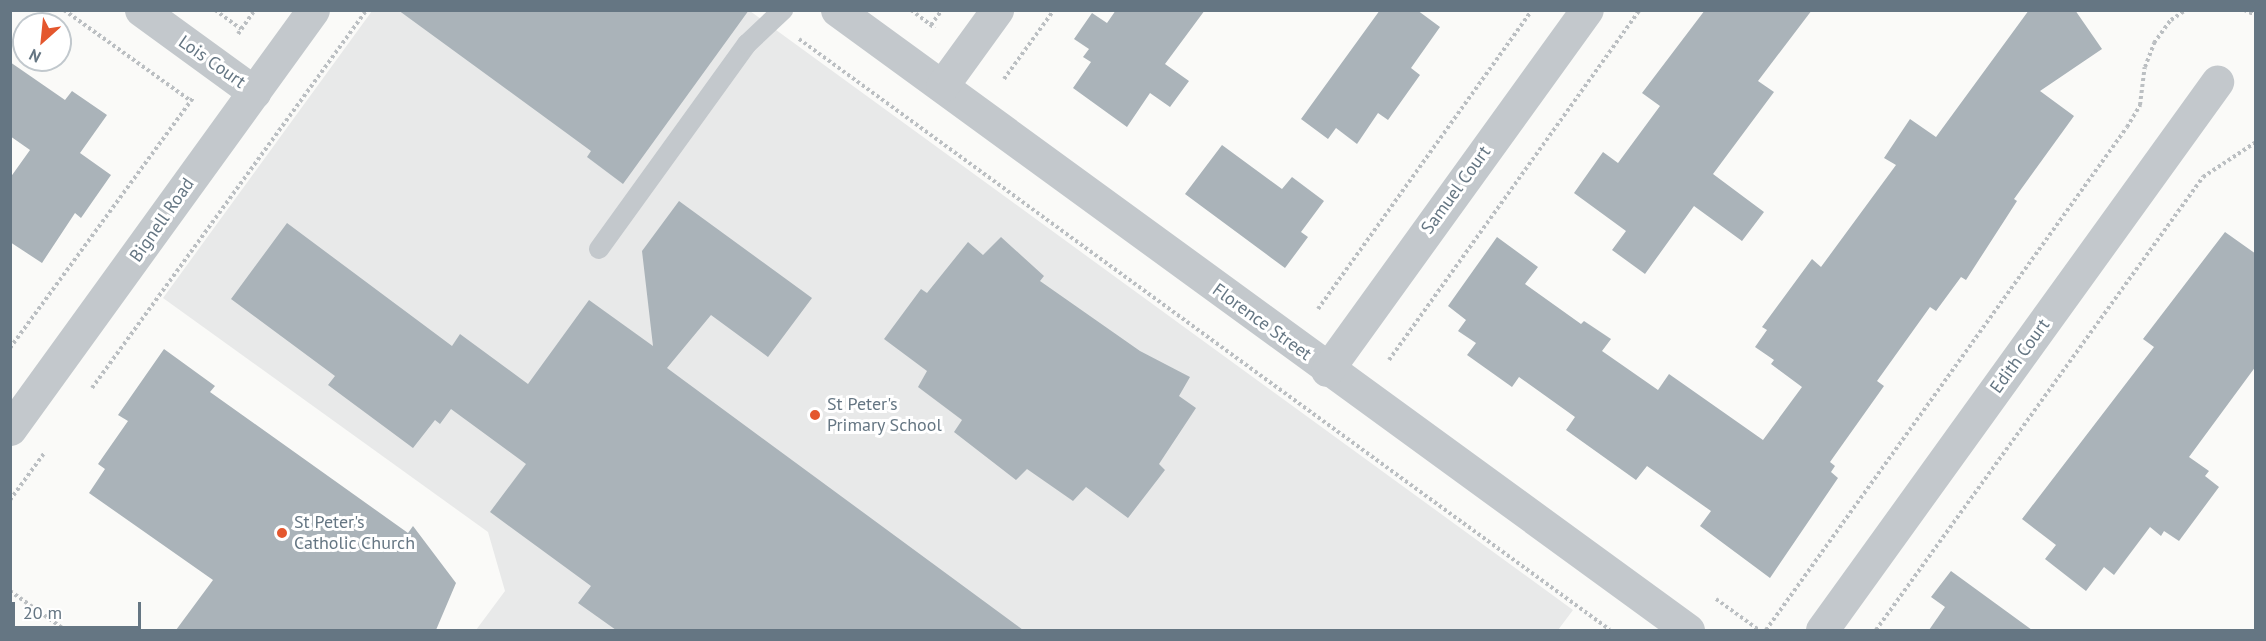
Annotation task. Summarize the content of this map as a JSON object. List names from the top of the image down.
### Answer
{
  "streets": {
    "street": [
      "Lois Court",
      "Samuel Court",
      "Bignell Road",
      "Florence Street",
      "Edith Court"
    ]
  },
  "crossings": [
    ["Lois Court", "Bignell Road"],
    ["Samuel Court", "Florence Street"]
  ],
  "places": ["St Peter's Primary School", "St Peter's Catholic Church"],
  "scale_bar": "20 m",
  "north": "bottom left"
}
